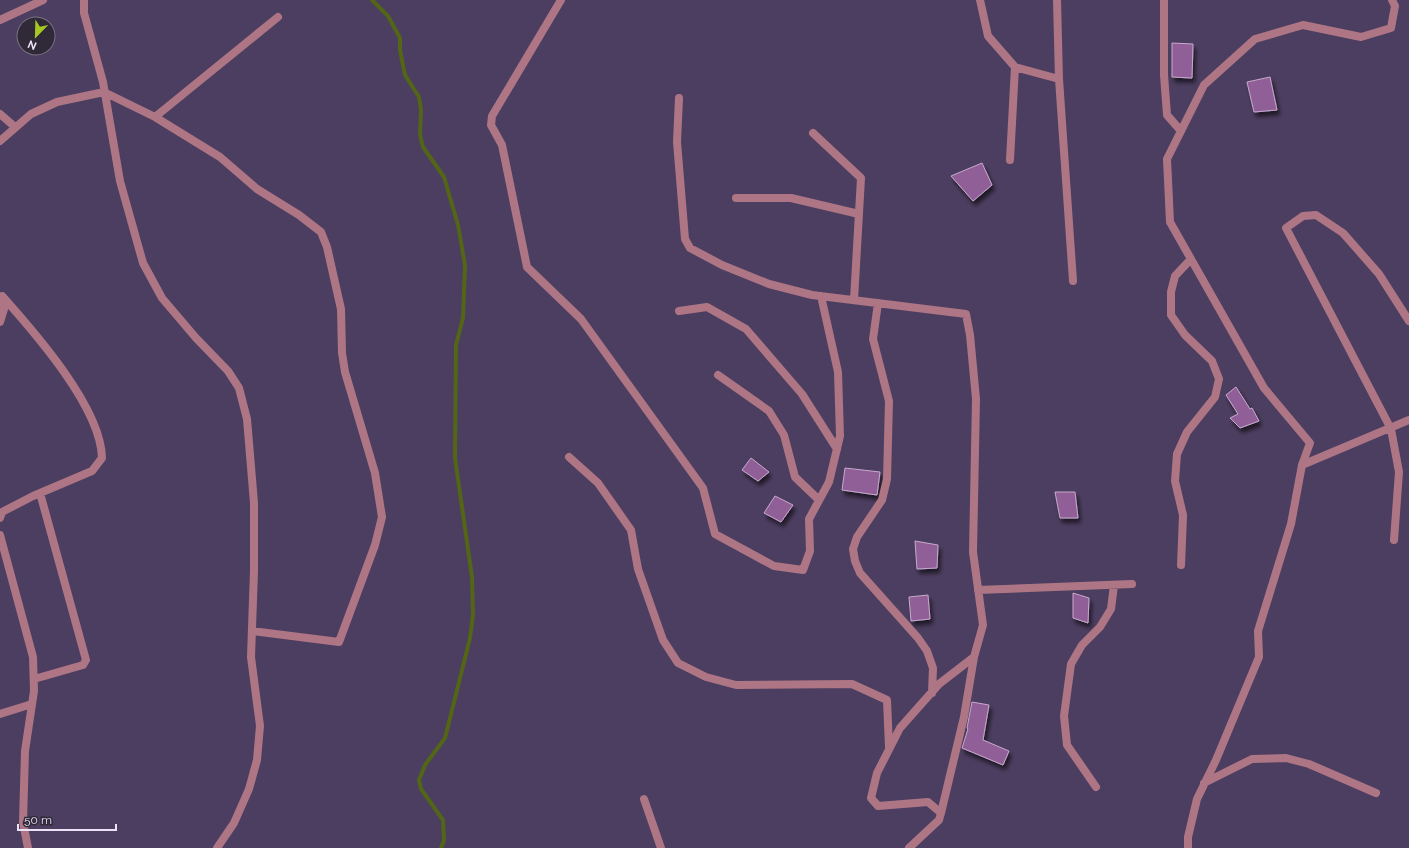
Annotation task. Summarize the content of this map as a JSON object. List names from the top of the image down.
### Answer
{
  "scale_bar": "50 m",
  "north": "bottom left"
}
